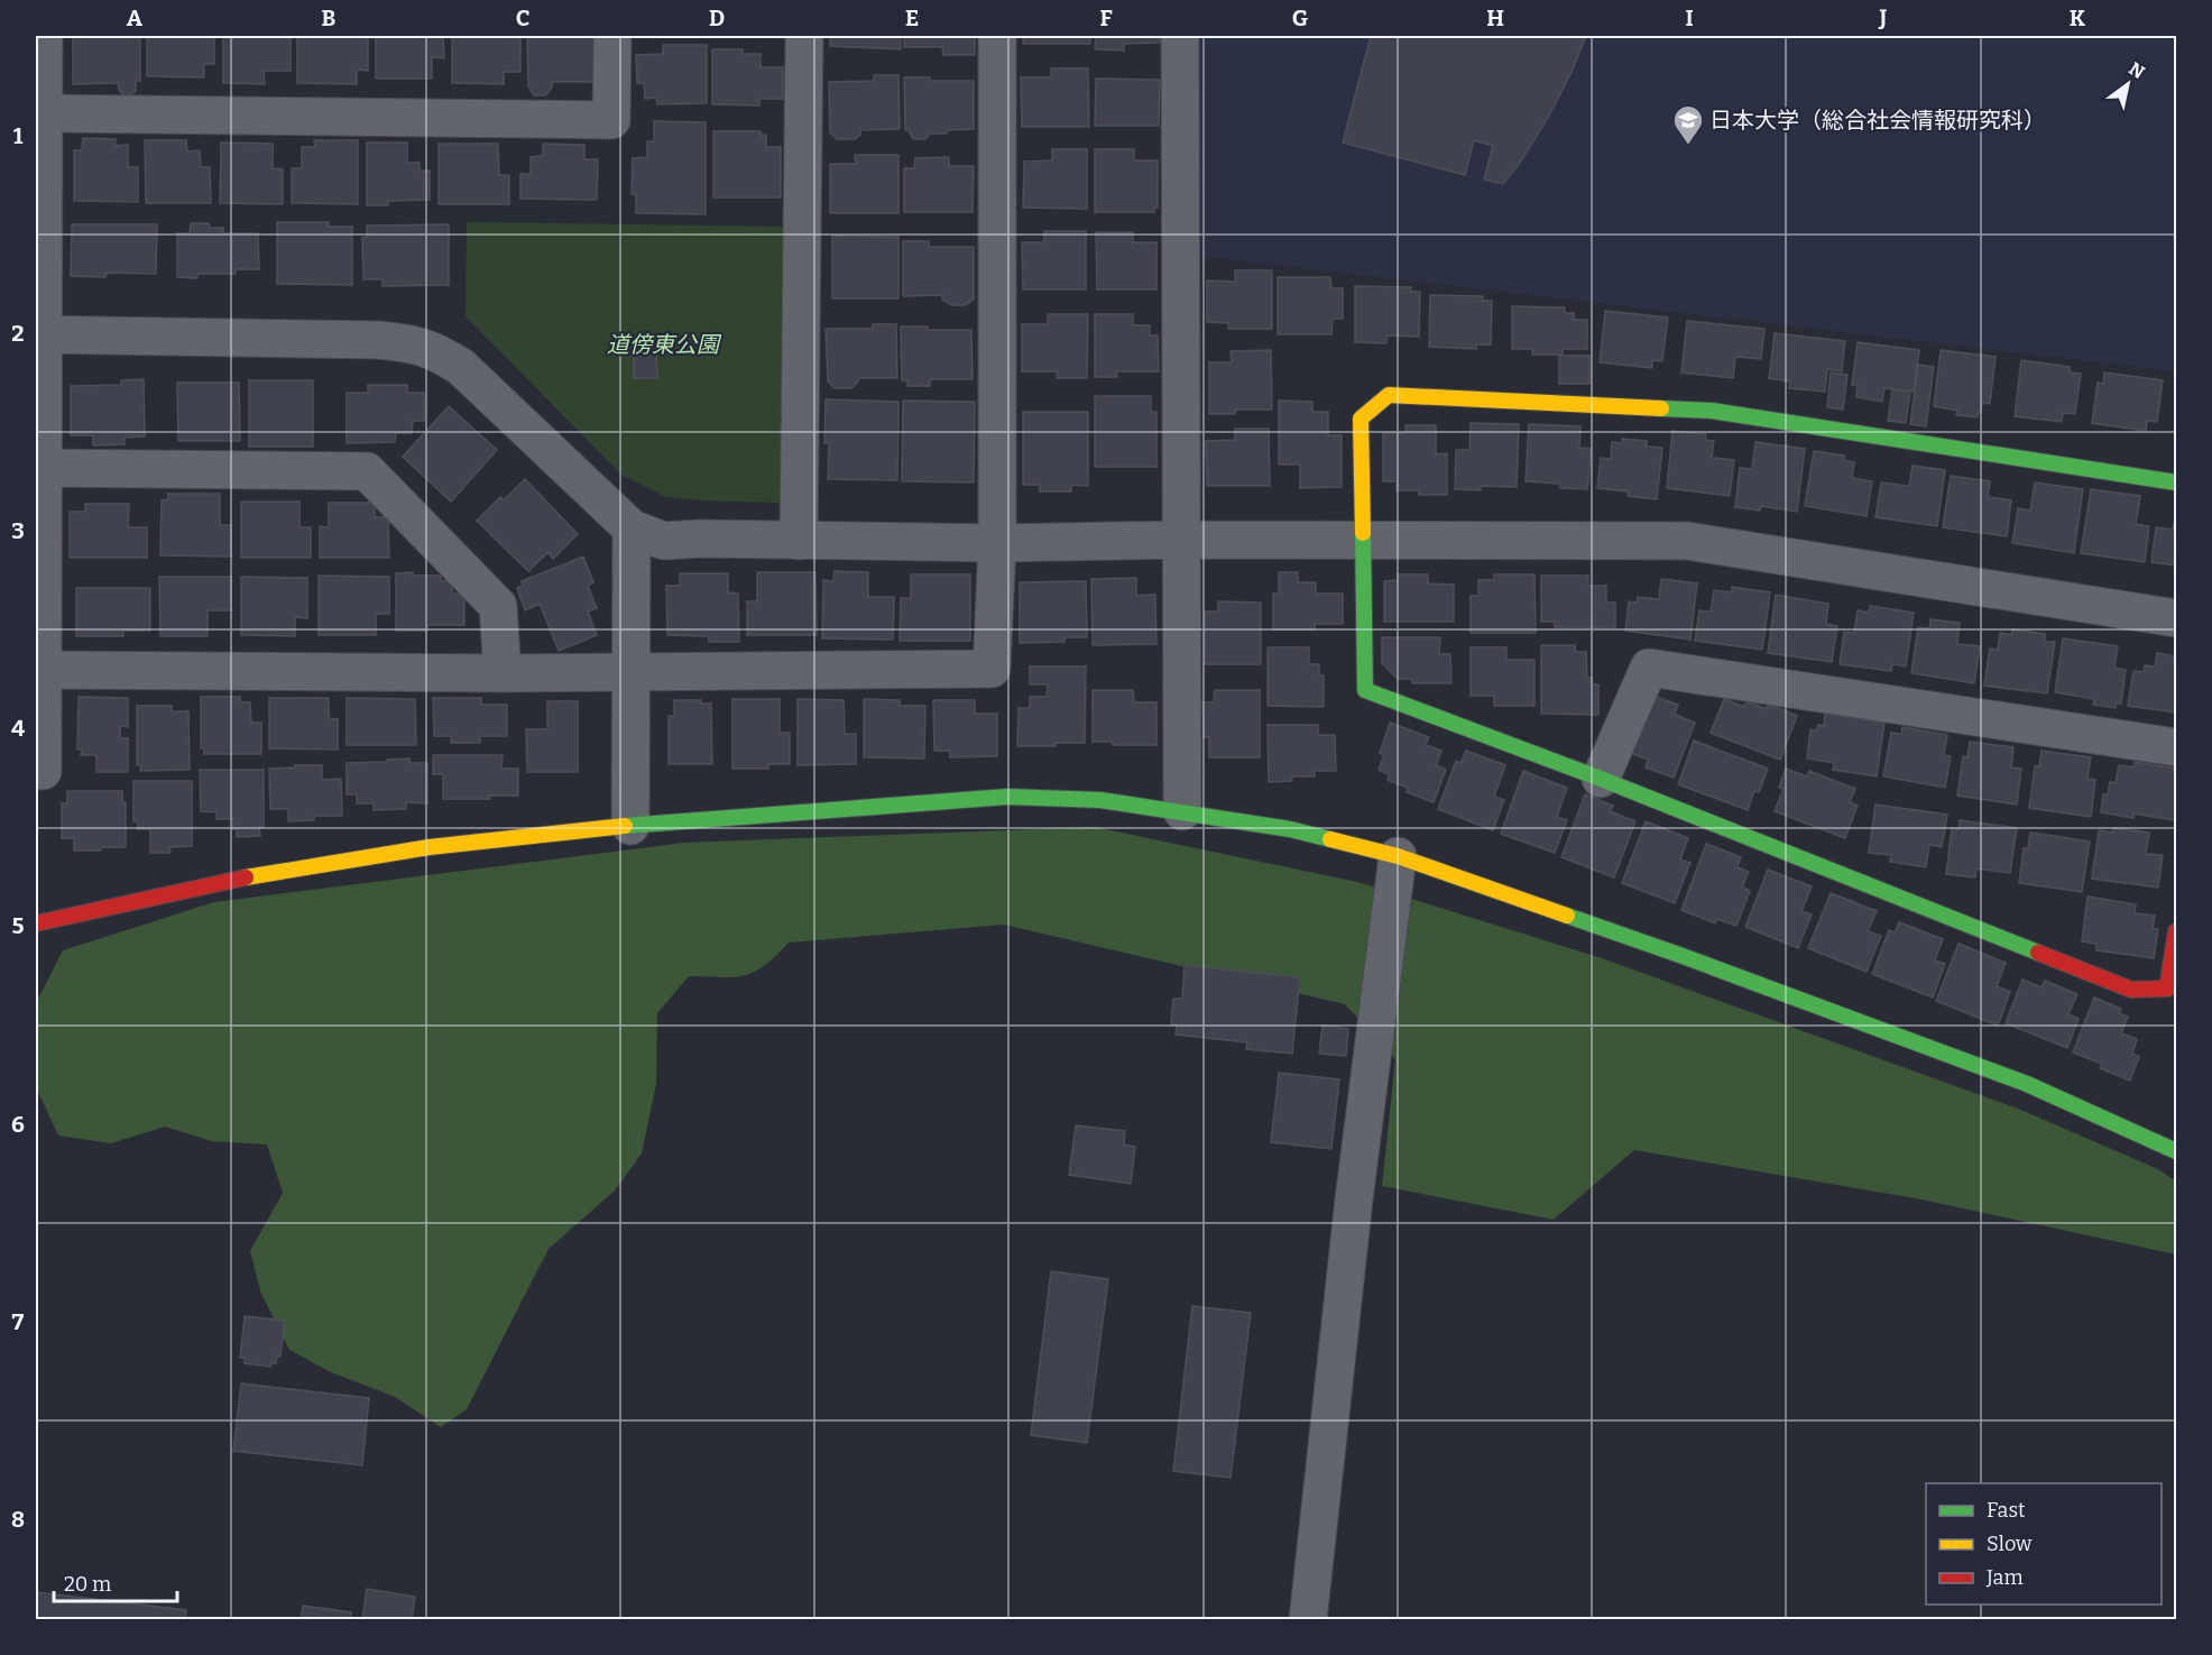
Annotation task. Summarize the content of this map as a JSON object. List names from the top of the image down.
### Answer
{
  "parks": ["道傍東公園"],
  "places": {
    "school or university": ["日本大学（総合社会情報研究科）"]
  },
  "legend": ["Fast", "Slow", "Jam"],
  "scale_bar": "20 m",
  "north": "top right",
  "grid": {
    "columns": [
      "A",
      "B",
      "C",
      "D",
      "E",
      "F",
      "G",
      "H",
      "I",
      "J",
      "K"
    ],
    "rows": [
      "1",
      "2",
      "3",
      "4",
      "5",
      "6",
      "7",
      "8"
    ]
  }
}
